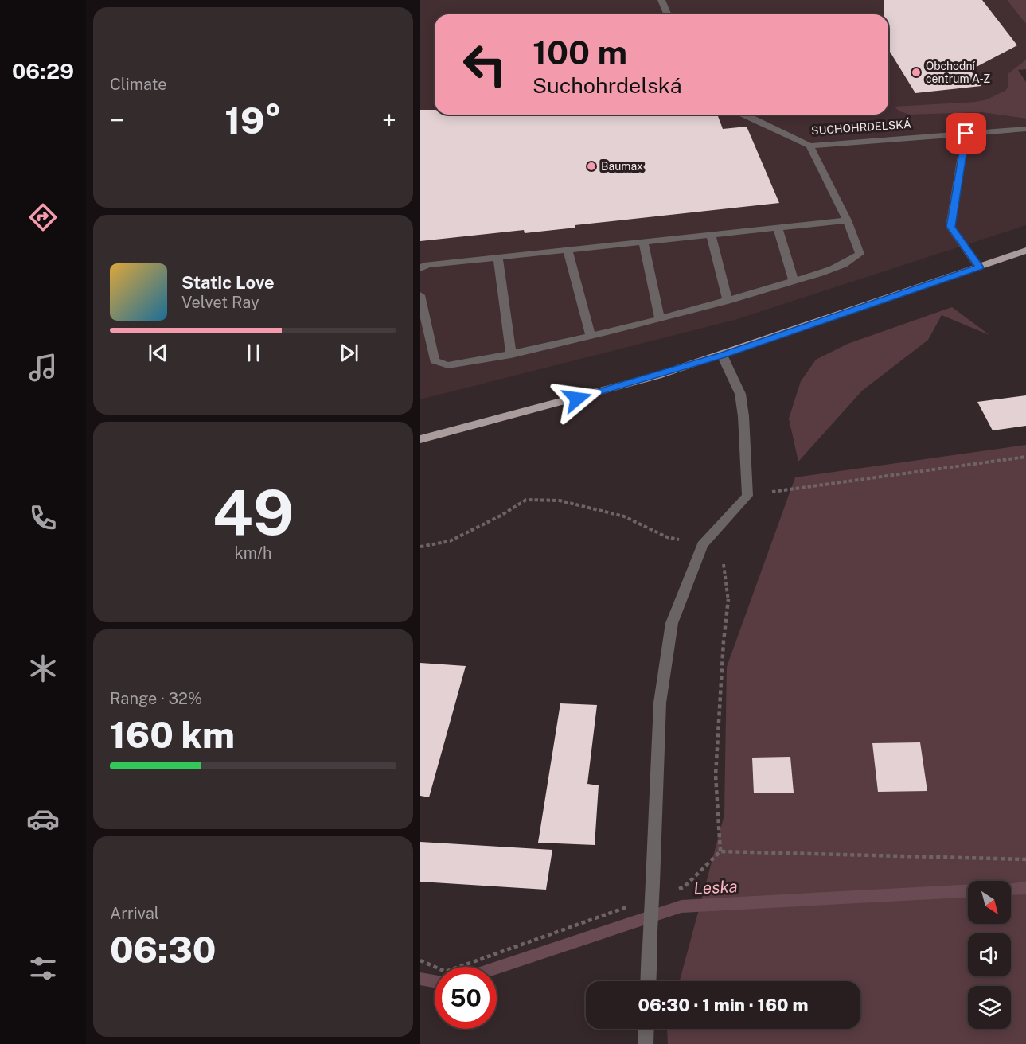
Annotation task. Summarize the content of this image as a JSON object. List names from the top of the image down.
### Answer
{
  "streets": {
    "street": ["SUCHOHRDELSKÁ"]
  },
  "water": ["Leska"],
  "places": ["Obchodní centrum A-Z", "Baumax"],
  "north": "bottom right",
  "page": {
    "tabs": "06:29",
    "tile": [
      "Climate",
      ["49", "km/h"],
      ["Range · 32%", "160 km"],
      ["Arrival", "06:30"]
    ],
    "turn": ["100 m", "Suchohrdelská"],
    "heat": ["−", "19°", "+"],
    "song": ["Static Love", "Velvet Ray"],
    "limit": "50",
    "trip": "06:30 · 1 min · 160 m"
  }
}
